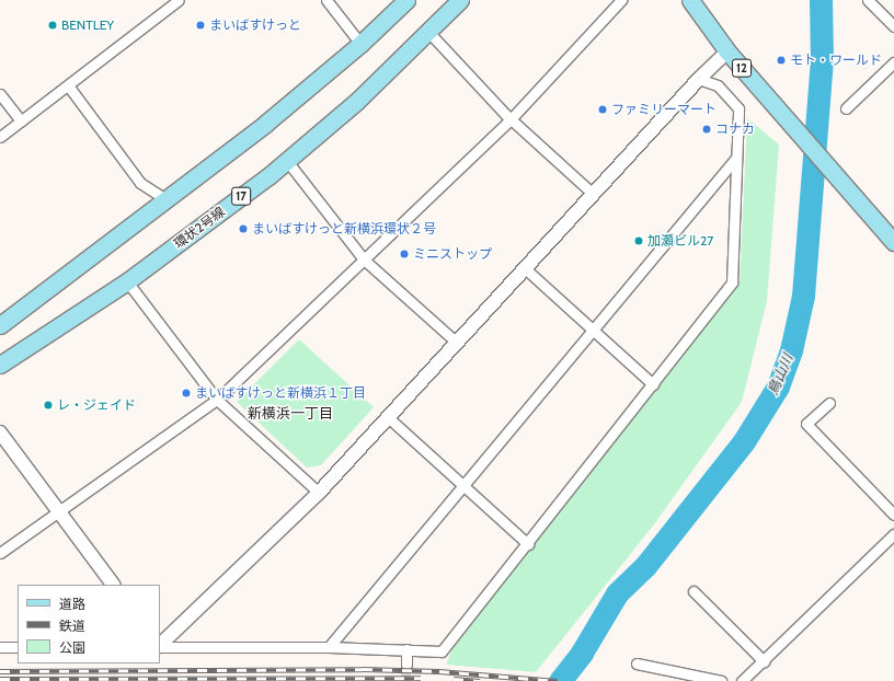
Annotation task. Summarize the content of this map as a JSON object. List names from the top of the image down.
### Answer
{
  "streets": {
    "main road": ["12", "17", "環状2号線"]
  },
  "districts": ["新横浜一丁目"],
  "water": ["鳥山川"],
  "places": [
    "BENTLEY",
    "まいばすけっと",
    "モト・ワールド",
    "ファミリーマート",
    "コナカ",
    "まいばすけっと新横浜環状２号",
    "加瀬ビル27",
    "ミニストップ",
    "まいばすけっと新横浜１丁目",
    "レ・ジェイド"
  ],
  "legend": ["道路", "鉄道", "公園"]
}
